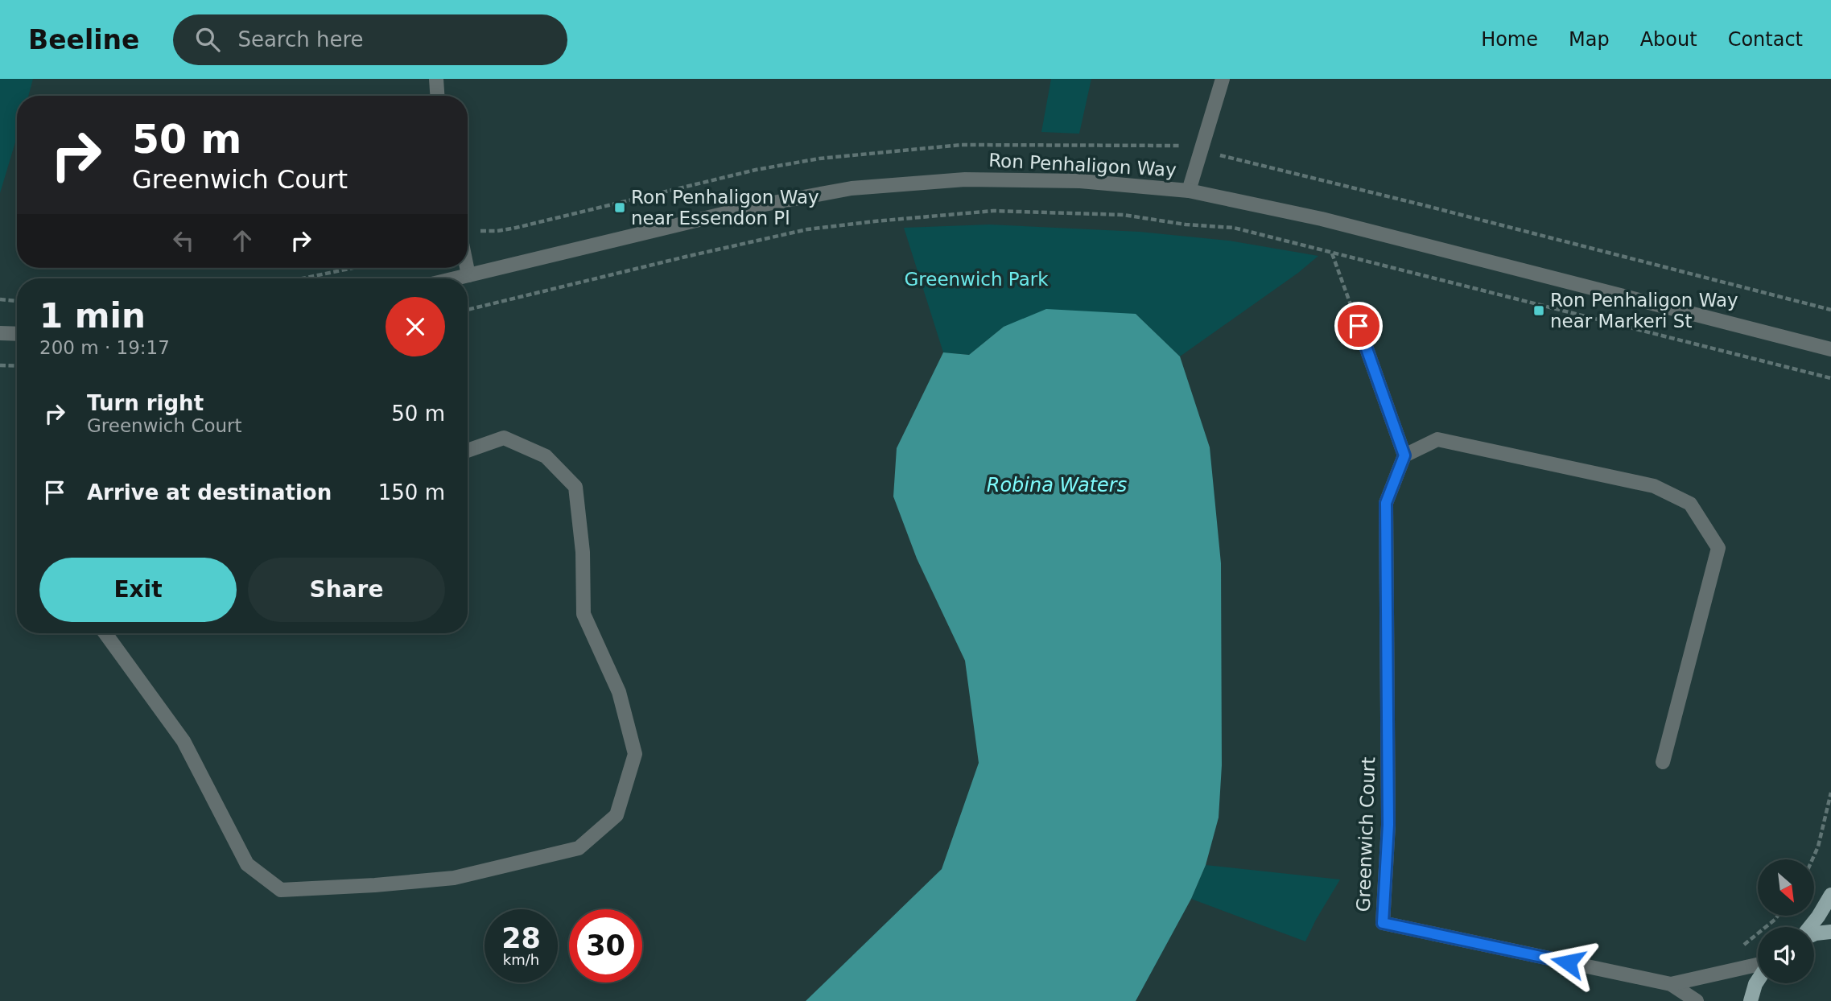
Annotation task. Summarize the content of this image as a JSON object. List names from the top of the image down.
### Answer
{
  "streets": {
    "street": ["Ron Penhaligon Way", "Greenwich Court"]
  },
  "water": ["Robina Waters"],
  "parks": ["Greenwich Park"],
  "places": {
    "transit": ["Ron Penhaligon Way near Essendon Pl", "Ron Penhaligon Way near Markeri St"]
  },
  "north": "bottom right",
  "page": {
    "header": "Beeline",
    "search": "Search here",
    "nav": [
      "Home",
      "Map",
      "About",
      "Contact"
    ],
    "turn": ["50 m", "Greenwich Court"],
    "heading": ["1 min", "200 m · 19:17"],
    "list": [
      {
        "name": "Turn right",
        "note": "Greenwich Court",
        "value": "50 m"
      },
      {
        "name": "Arrive at destination",
        "value": "150 m"
      }
    ],
    "buttons": ["Exit", "Share"],
    "speed": "28 km/h",
    "limit": "30"
  }
}
